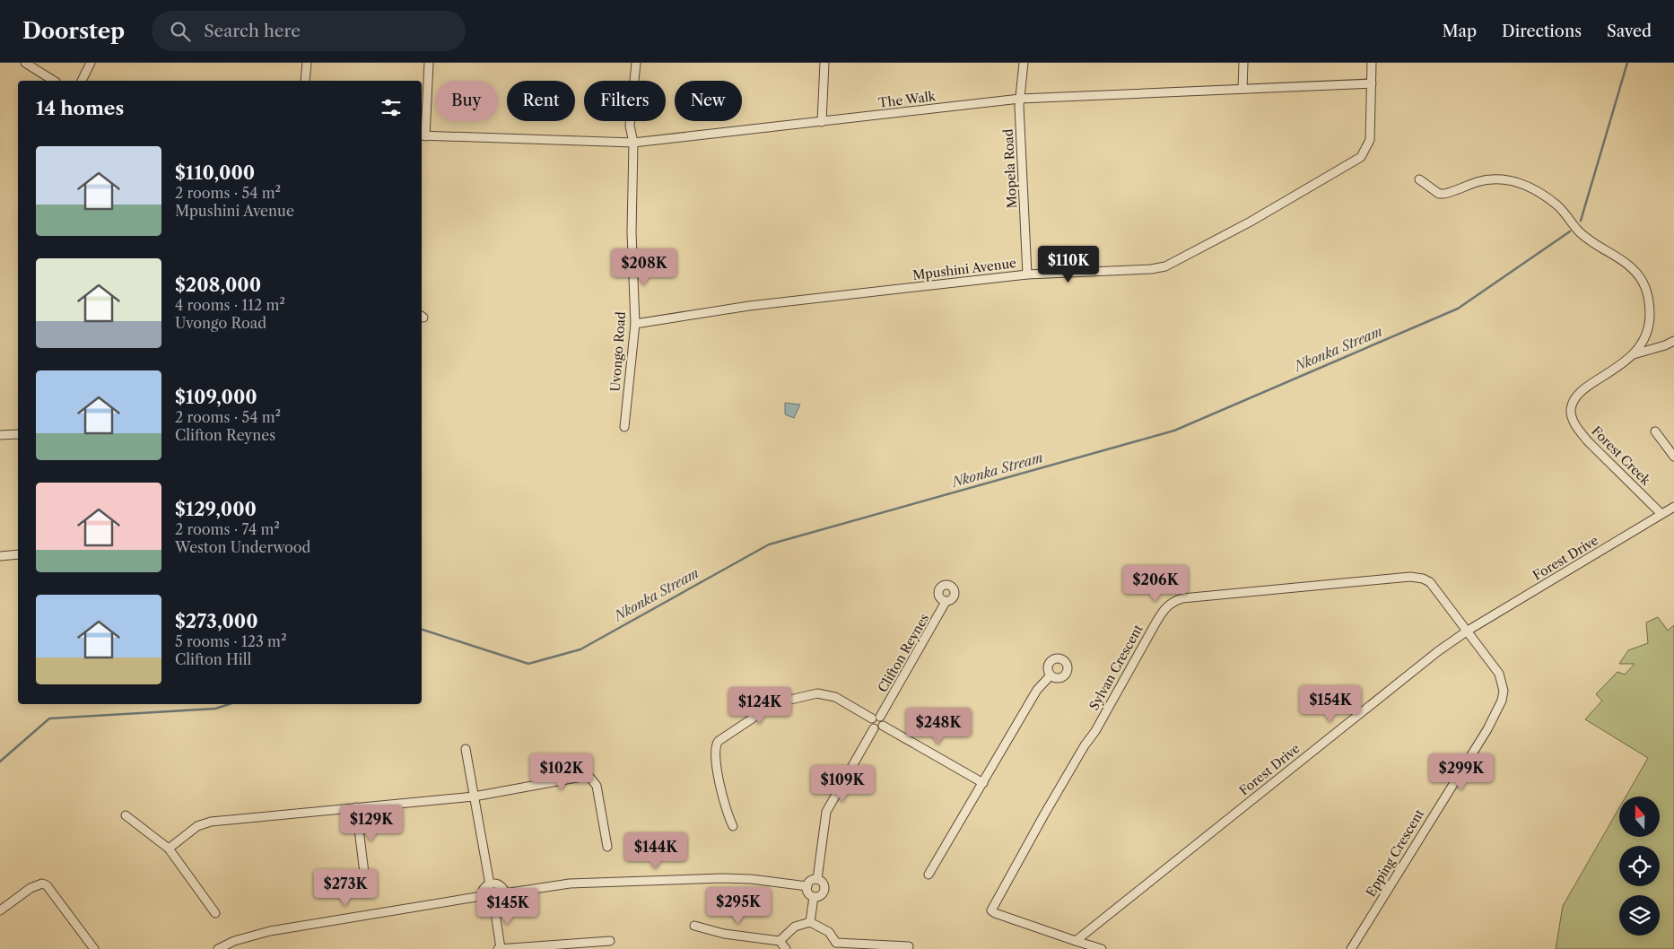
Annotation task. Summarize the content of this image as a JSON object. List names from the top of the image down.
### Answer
{
  "streets": {
    "street": [
      "The Walk",
      "Mopela Road",
      "Mpushini Avenue",
      "Uvongo Road",
      "Forest Creek",
      "Forest Drive",
      "Clifton Reynes",
      "Sylvan Crescent",
      "Epping Crescent"
    ]
  },
  "crossings": [
    ["The Walk", "Mopela Road"],
    ["The Walk", "Mpushini Avenue"],
    ["The Walk", "Uvongo Road"],
    ["Mopela Road", "Mpushini Avenue"],
    ["Mpushini Avenue", "Uvongo Road"],
    ["Forest Creek", "Forest Drive"],
    ["Forest Drive", "Sylvan Crescent"],
    ["Forest Drive", "Epping Crescent"],
    ["Sylvan Crescent", "Epping Crescent"]
  ],
  "water": ["Nkonka Stream"],
  "north": "top",
  "page": {
    "header": "Doorstep",
    "search": "Search here",
    "nav": ["Map", "Directions", "Saved"],
    "chip": [
      "Buy",
      "Rent",
      "Filters",
      "New"
    ],
    "heading": "14 homes",
    "list": [
      {
        "name": "$110,000",
        "note": "2 rooms · 54 m² · Mpushini Avenue"
      },
      {
        "name": "$208,000",
        "note": "4 rooms · 112 m² · Uvongo Road"
      },
      {
        "name": "$109,000",
        "note": "2 rooms · 54 m² · Clifton Reynes"
      },
      {
        "name": "$129,000",
        "note": "2 rooms · 74 m² · Weston Underwood"
      },
      {
        "name": "$273,000",
        "note": "5 rooms · 123 m² · Clifton Hill"
      }
    ],
    "price": [
      "$110K",
      "$208K",
      "$206K",
      "$154K",
      "$124K",
      "$248K",
      "$102K",
      "$299K",
      "$109K",
      "$129K",
      "$144K",
      "$273K",
      "$295K",
      "$145K"
    ]
  }
}
